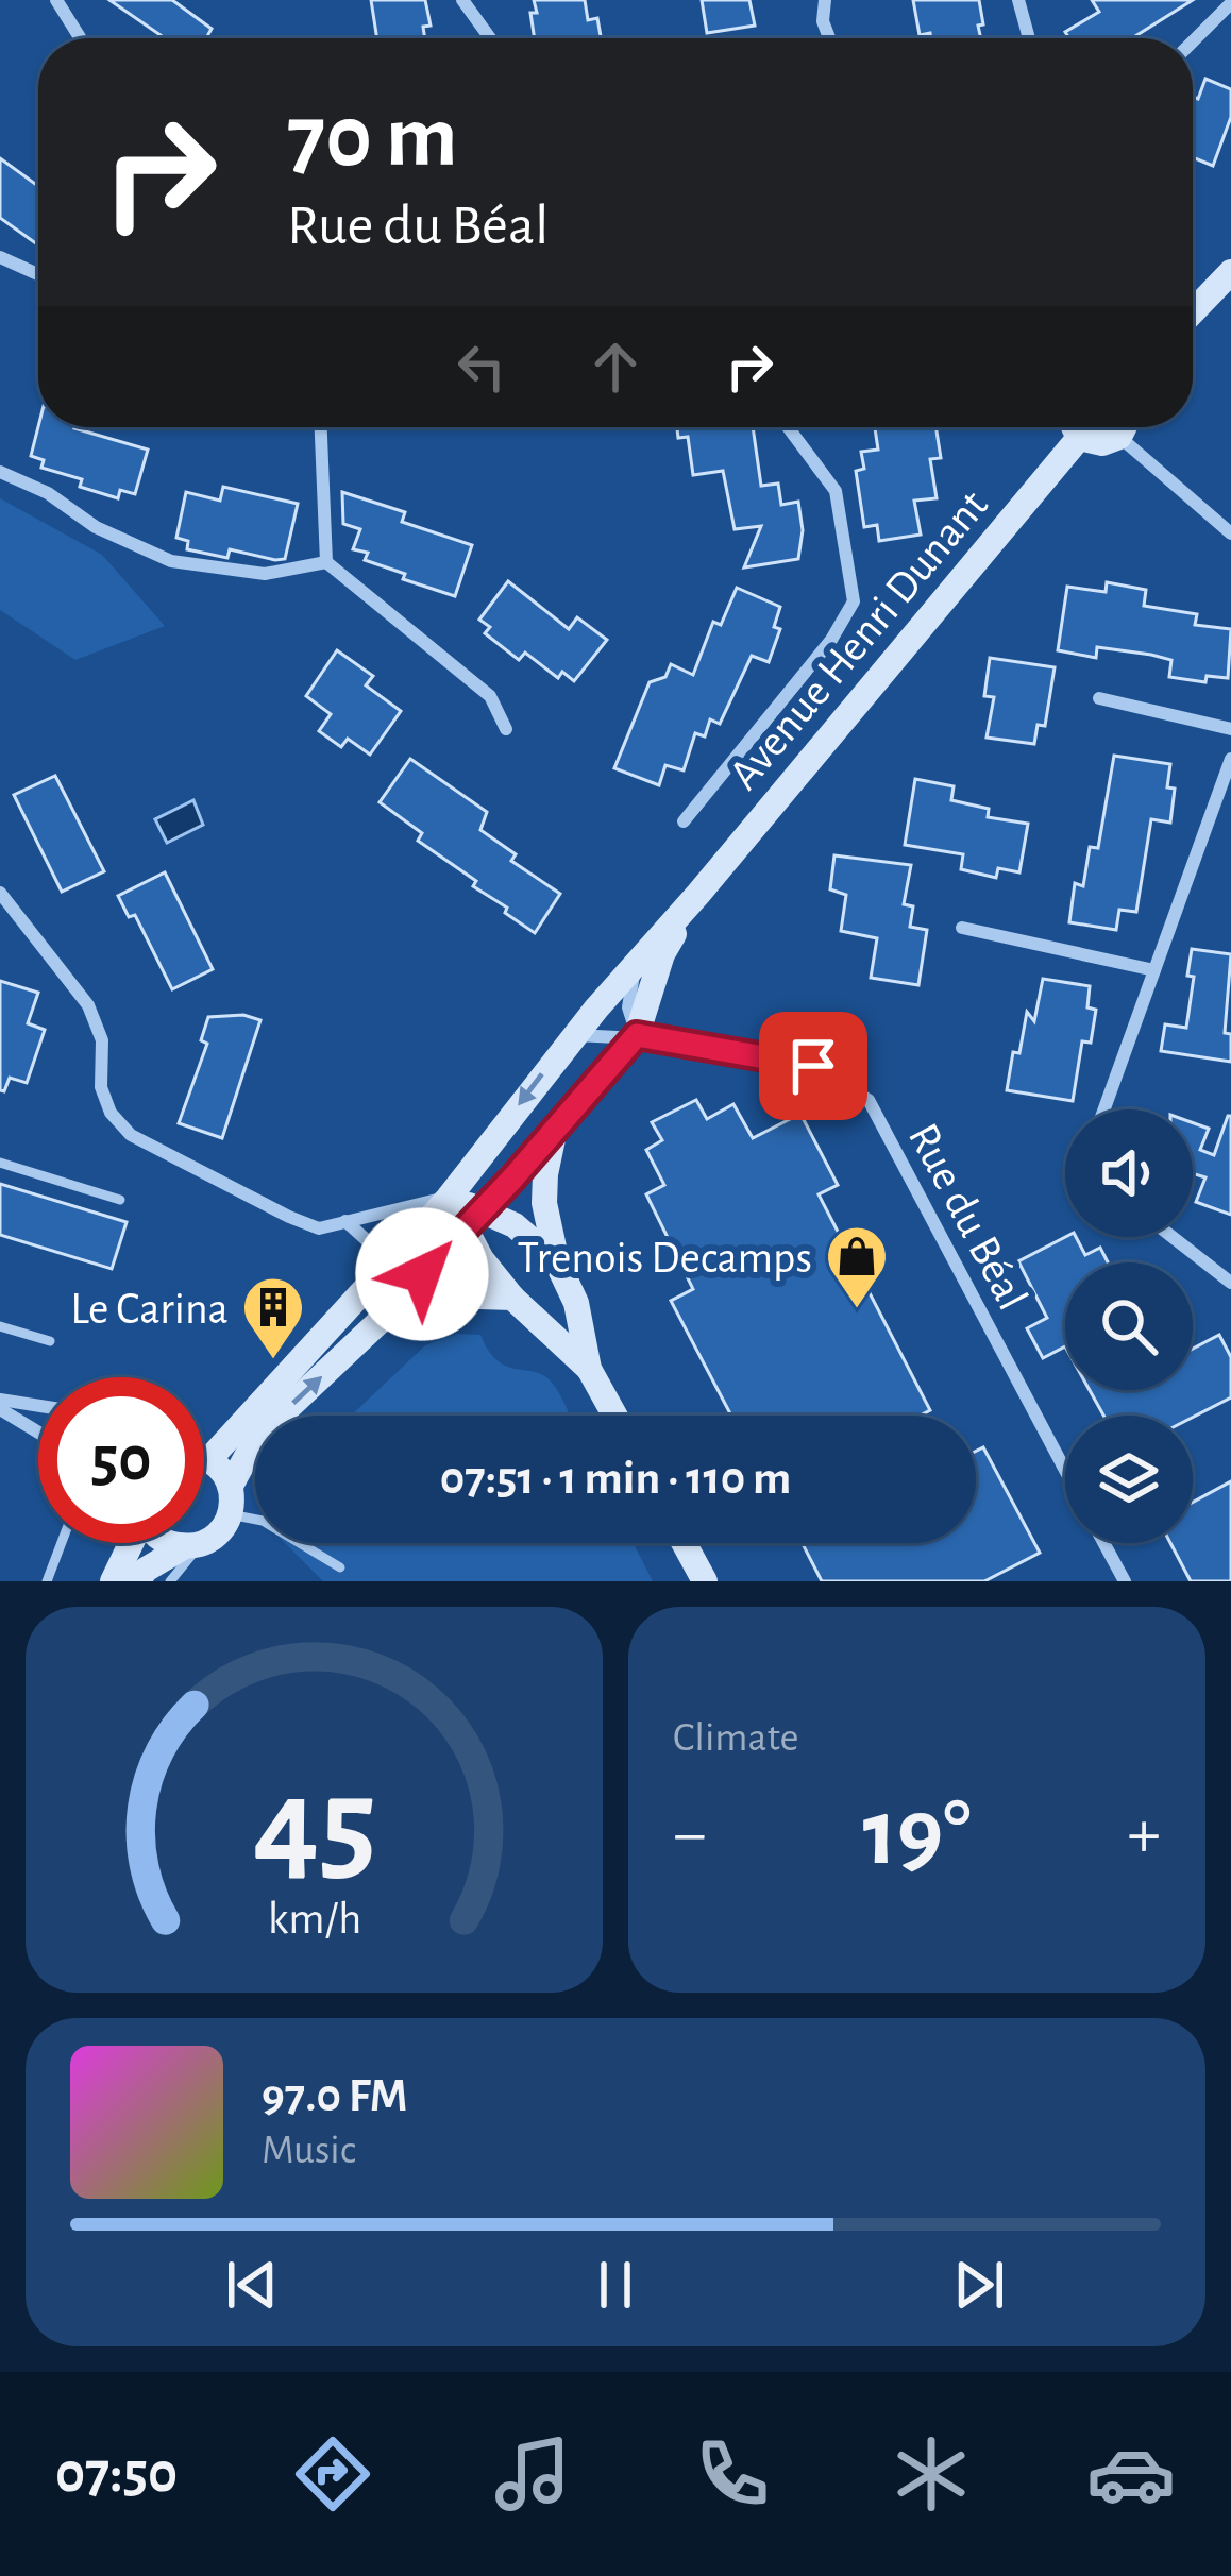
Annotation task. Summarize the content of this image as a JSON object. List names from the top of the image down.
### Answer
{
  "streets": {
    "main road": ["Avenue Henri Dunant"],
    "street": ["Rue du Béal"]
  },
  "places": {
    "shop": ["Trenois Decamps"],
    "building": ["Le Carina"]
  },
  "page": {
    "turn": ["70 m", "Rue du Béal"],
    "limit": "50",
    "trip": "07:51 · 1 min · 110 m",
    "tile": "Climate",
    "heat": ["−", "19°", "+"],
    "song": ["97.0 FM", "Music"],
    "tabs": "07:50",
    "gauge": ["45", "km/h"]
  }
}
